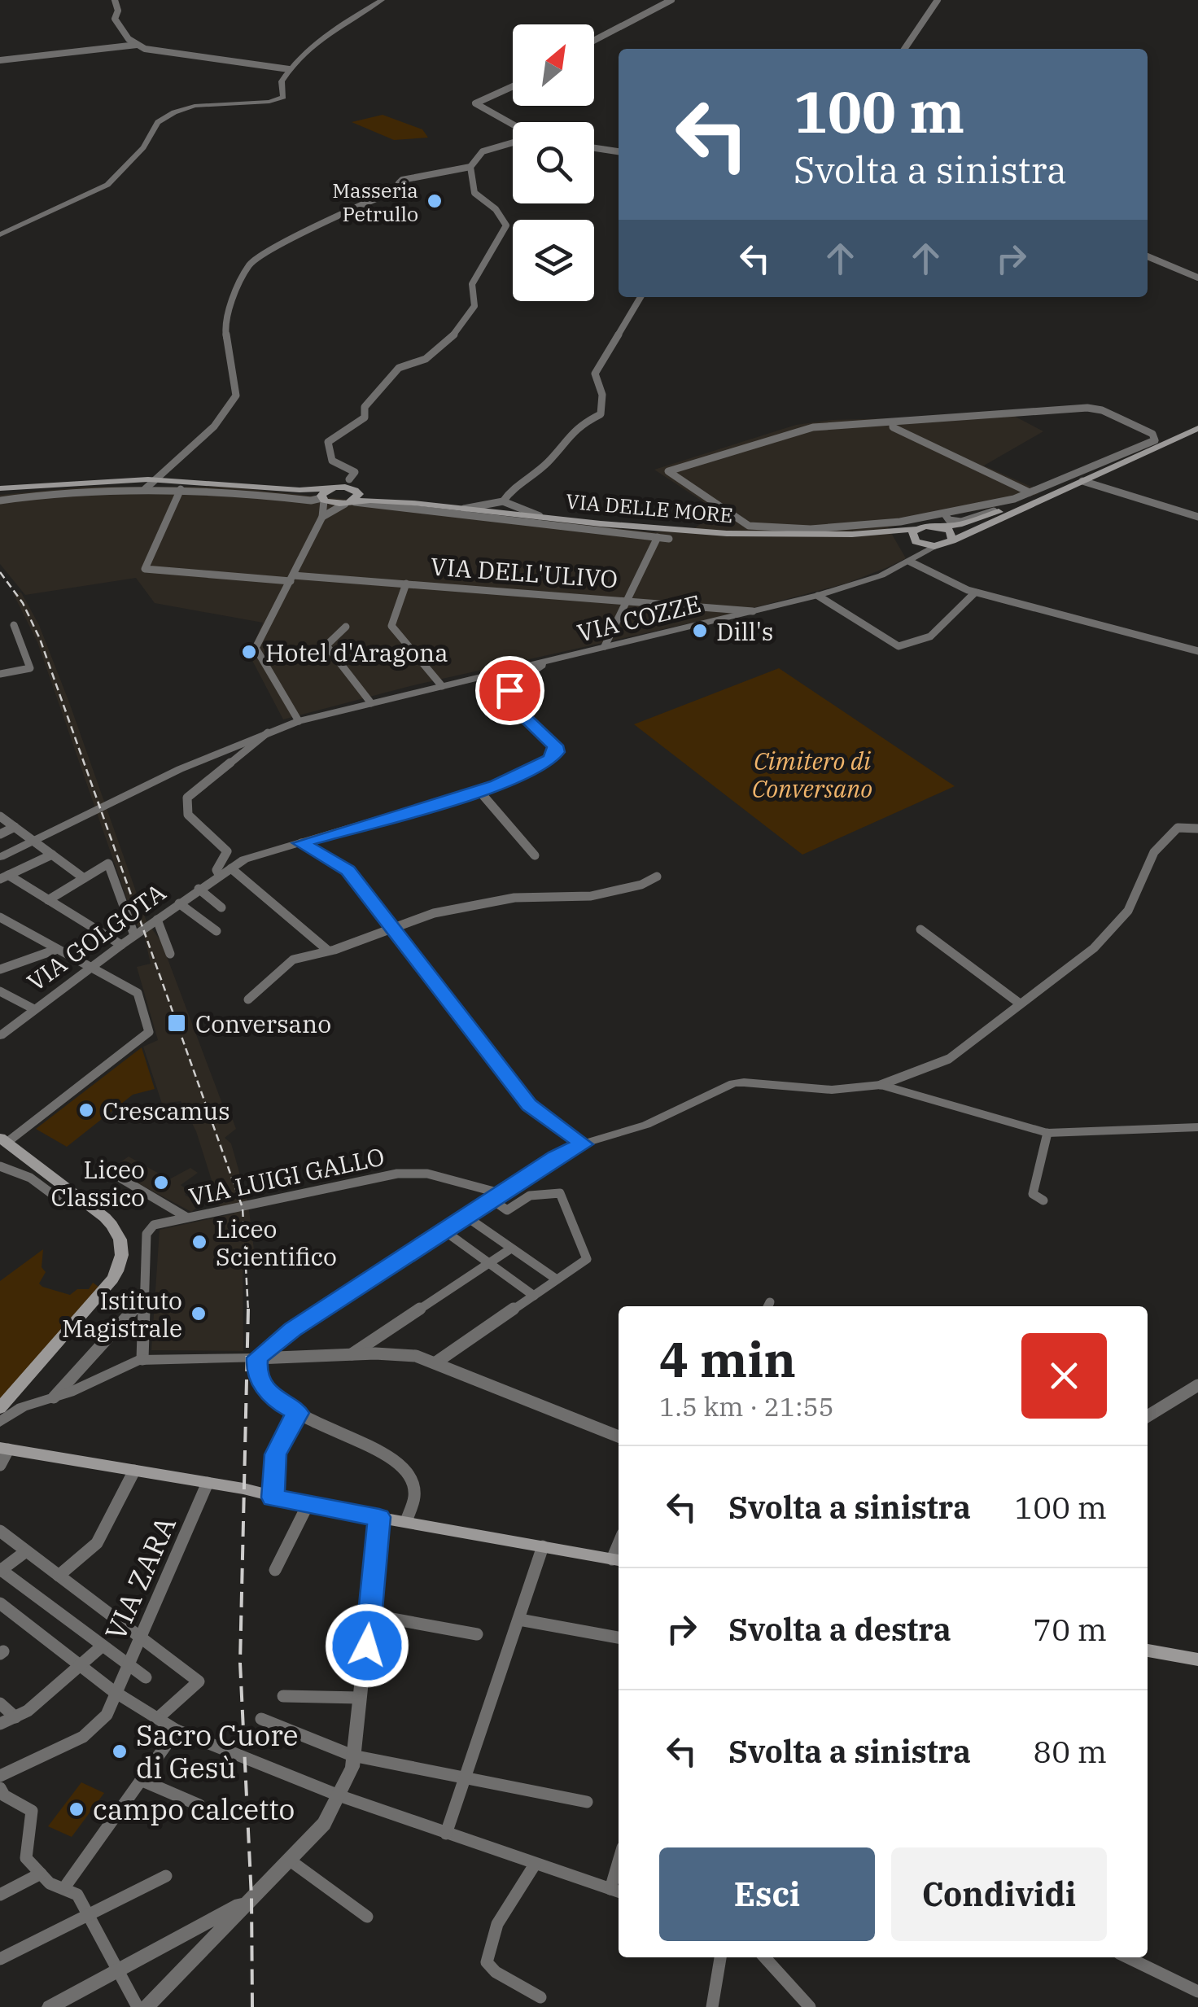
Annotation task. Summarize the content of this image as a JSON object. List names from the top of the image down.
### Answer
{
  "streets": {
    "main road": ["VIA DELLE MORE"],
    "street": [
      "VIA DELL'ULIVO",
      "VIA COZZE",
      "VIA GOLGOTA",
      "VIA LUIGI GALLO",
      "VIA ZARA"
    ]
  },
  "crossings": [
    ["VIA DELL'ULIVO", "VIA COZZE"],
    ["VIA COZZE", "VIA GOLGOTA"]
  ],
  "parks": ["Cimitero di Conversano"],
  "places": {
    "other": [
      "Masseria Petrullo",
      "Dill's",
      "Hotel d'Aragona",
      "Crescamus",
      "Liceo Classico",
      "Liceo Scientifico",
      "Istituto Magistrale",
      "Sacro Cuore di Gesù",
      "campo calcetto"
    ],
    "transit": ["Conversano"]
  },
  "north": "top right",
  "page": {
    "turn": ["100 m", "Svolta a sinistra"],
    "heading": ["4 min", "1.5 km · 21:55"],
    "list": [
      {
        "name": "Svolta a sinistra",
        "value": "100 m"
      },
      {
        "name": "Svolta a destra",
        "value": "70 m"
      },
      {
        "name": "Svolta a sinistra",
        "value": "80 m"
      }
    ],
    "buttons": ["Esci", "Condividi"]
  }
}
